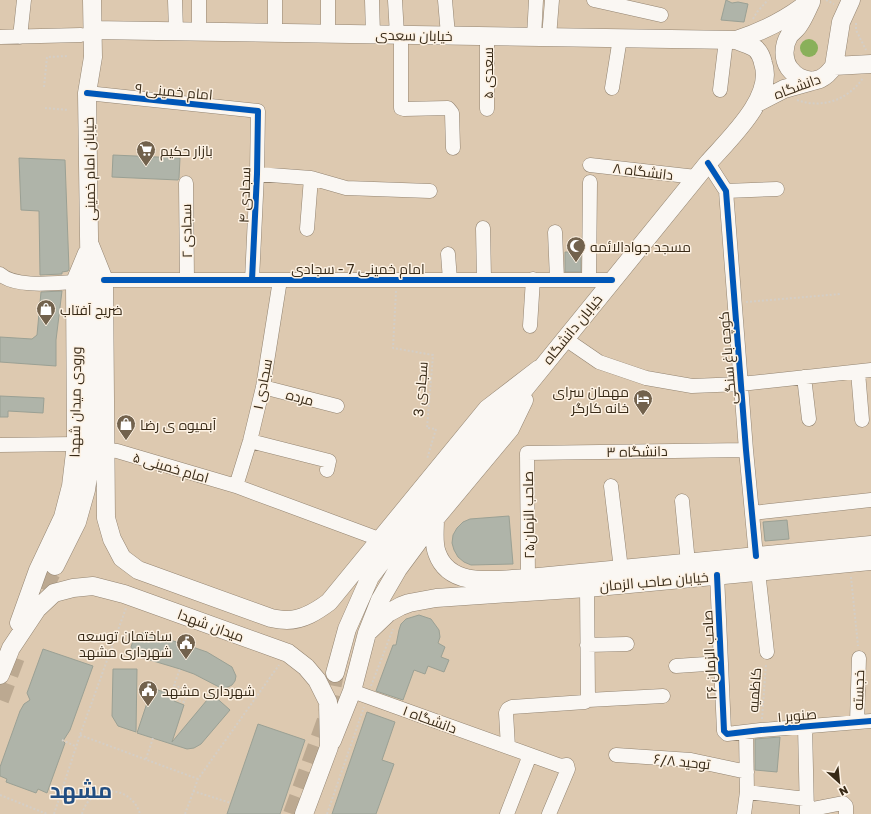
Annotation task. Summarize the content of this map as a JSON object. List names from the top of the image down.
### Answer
{
  "streets": {
    "main road": [
      "خیابان سعدی",
      "دانشگاه",
      "خیابان امام خمینی",
      "خیابان دانشگاه",
      "ورودی میدان شهدا",
      "خیابان صاحب الزمان",
      "میدان شهدا"
    ],
    "street": [
      "سعدی ۵",
      "امام خمینی ۹",
      "دانشگاه ۸",
      "سجادی ۴",
      "سجادی ۲",
      "امام خمینی 7 - سجادی",
      "کوچه باغ سنگی",
      "سجادی ۱",
      "مرده",
      "دانشگاه ۳",
      "امام خمینی ۵",
      "صاحب الزمان۲۵",
      "صاحب الزمان ۲۶",
      "خجسته",
      "صنوبر ۱",
      "دانشگاه ۱",
      "توحید ۶/۸"
    ],
    "path": ["سجادی 3", "کاظمیه"]
  },
  "crossings": [
    ["خیابان سعدی", "سعدی ۵"],
    ["خیابان سعدی", "خیابان امام خمینی"],
    ["خیابان سعدی", "خیابان دانشگاه"],
    ["دانشگاه", "خیابان دانشگاه"],
    ["امام خمینی ۹", "خیابان امام خمینی"],
    ["امام خمینی ۹", "سجادی ۴"],
    ["خیابان امام خمینی", "امام خمینی 7 - سجادی"],
    ["خیابان امام خمینی", "ورودی میدان شهدا"],
    ["دانشگاه ۸", "خیابان دانشگاه"],
    ["سجادی ۴", "امام خمینی 7 - سجادی"],
    ["سجادی ۲", "امام خمینی 7 - سجادی"],
    ["امام خمینی 7 - سجادی", "خیابان دانشگاه"],
    ["امام خمینی 7 - سجادی", "سجادی ۱"],
    ["امام خمینی 7 - سجادی", "سجادی 3"],
    ["امام خمینی 7 - سجادی", "ورودی میدان شهدا"],
    ["خیابان دانشگاه", "کوچه باغ سنگی"],
    ["کوچه باغ سنگی", "دانشگاه ۳"],
    ["کوچه باغ سنگی", "خیابان صاحب الزمان"],
    ["کوچه باغ سنگی", "کاظمیه"],
    ["سجادی ۱", "مرده"],
    ["سجادی ۱", "امام خمینی ۵"],
    ["ورودی میدان شهدا", "میدان شهدا"],
    ["دانشگاه ۳", "صاحب الزمان۲۵"],
    ["خیابان صاحب الزمان", "صاحب الزمان ۲۶"],
    ["صاحب الزمان ۲۶", "صنوبر ۱"],
    ["کاظمیه", "صنوبر ۱"],
    ["خجسته", "صنوبر ۱"]
  ],
  "districts": ["مشهد"],
  "places": {
    "supermarket": ["بازار حکیم"],
    "mosque": ["مسجد جوادالائمه"],
    "shop": ["ضریح آفتاب", "آبمیوه ی رضا"],
    "hotel": ["مهمان سرای خانه کارگر"],
    "public building": ["ساختمان توسعه شهرداری مشهد", "شهرداری مشهد"]
  },
  "north": "bottom right"
}
